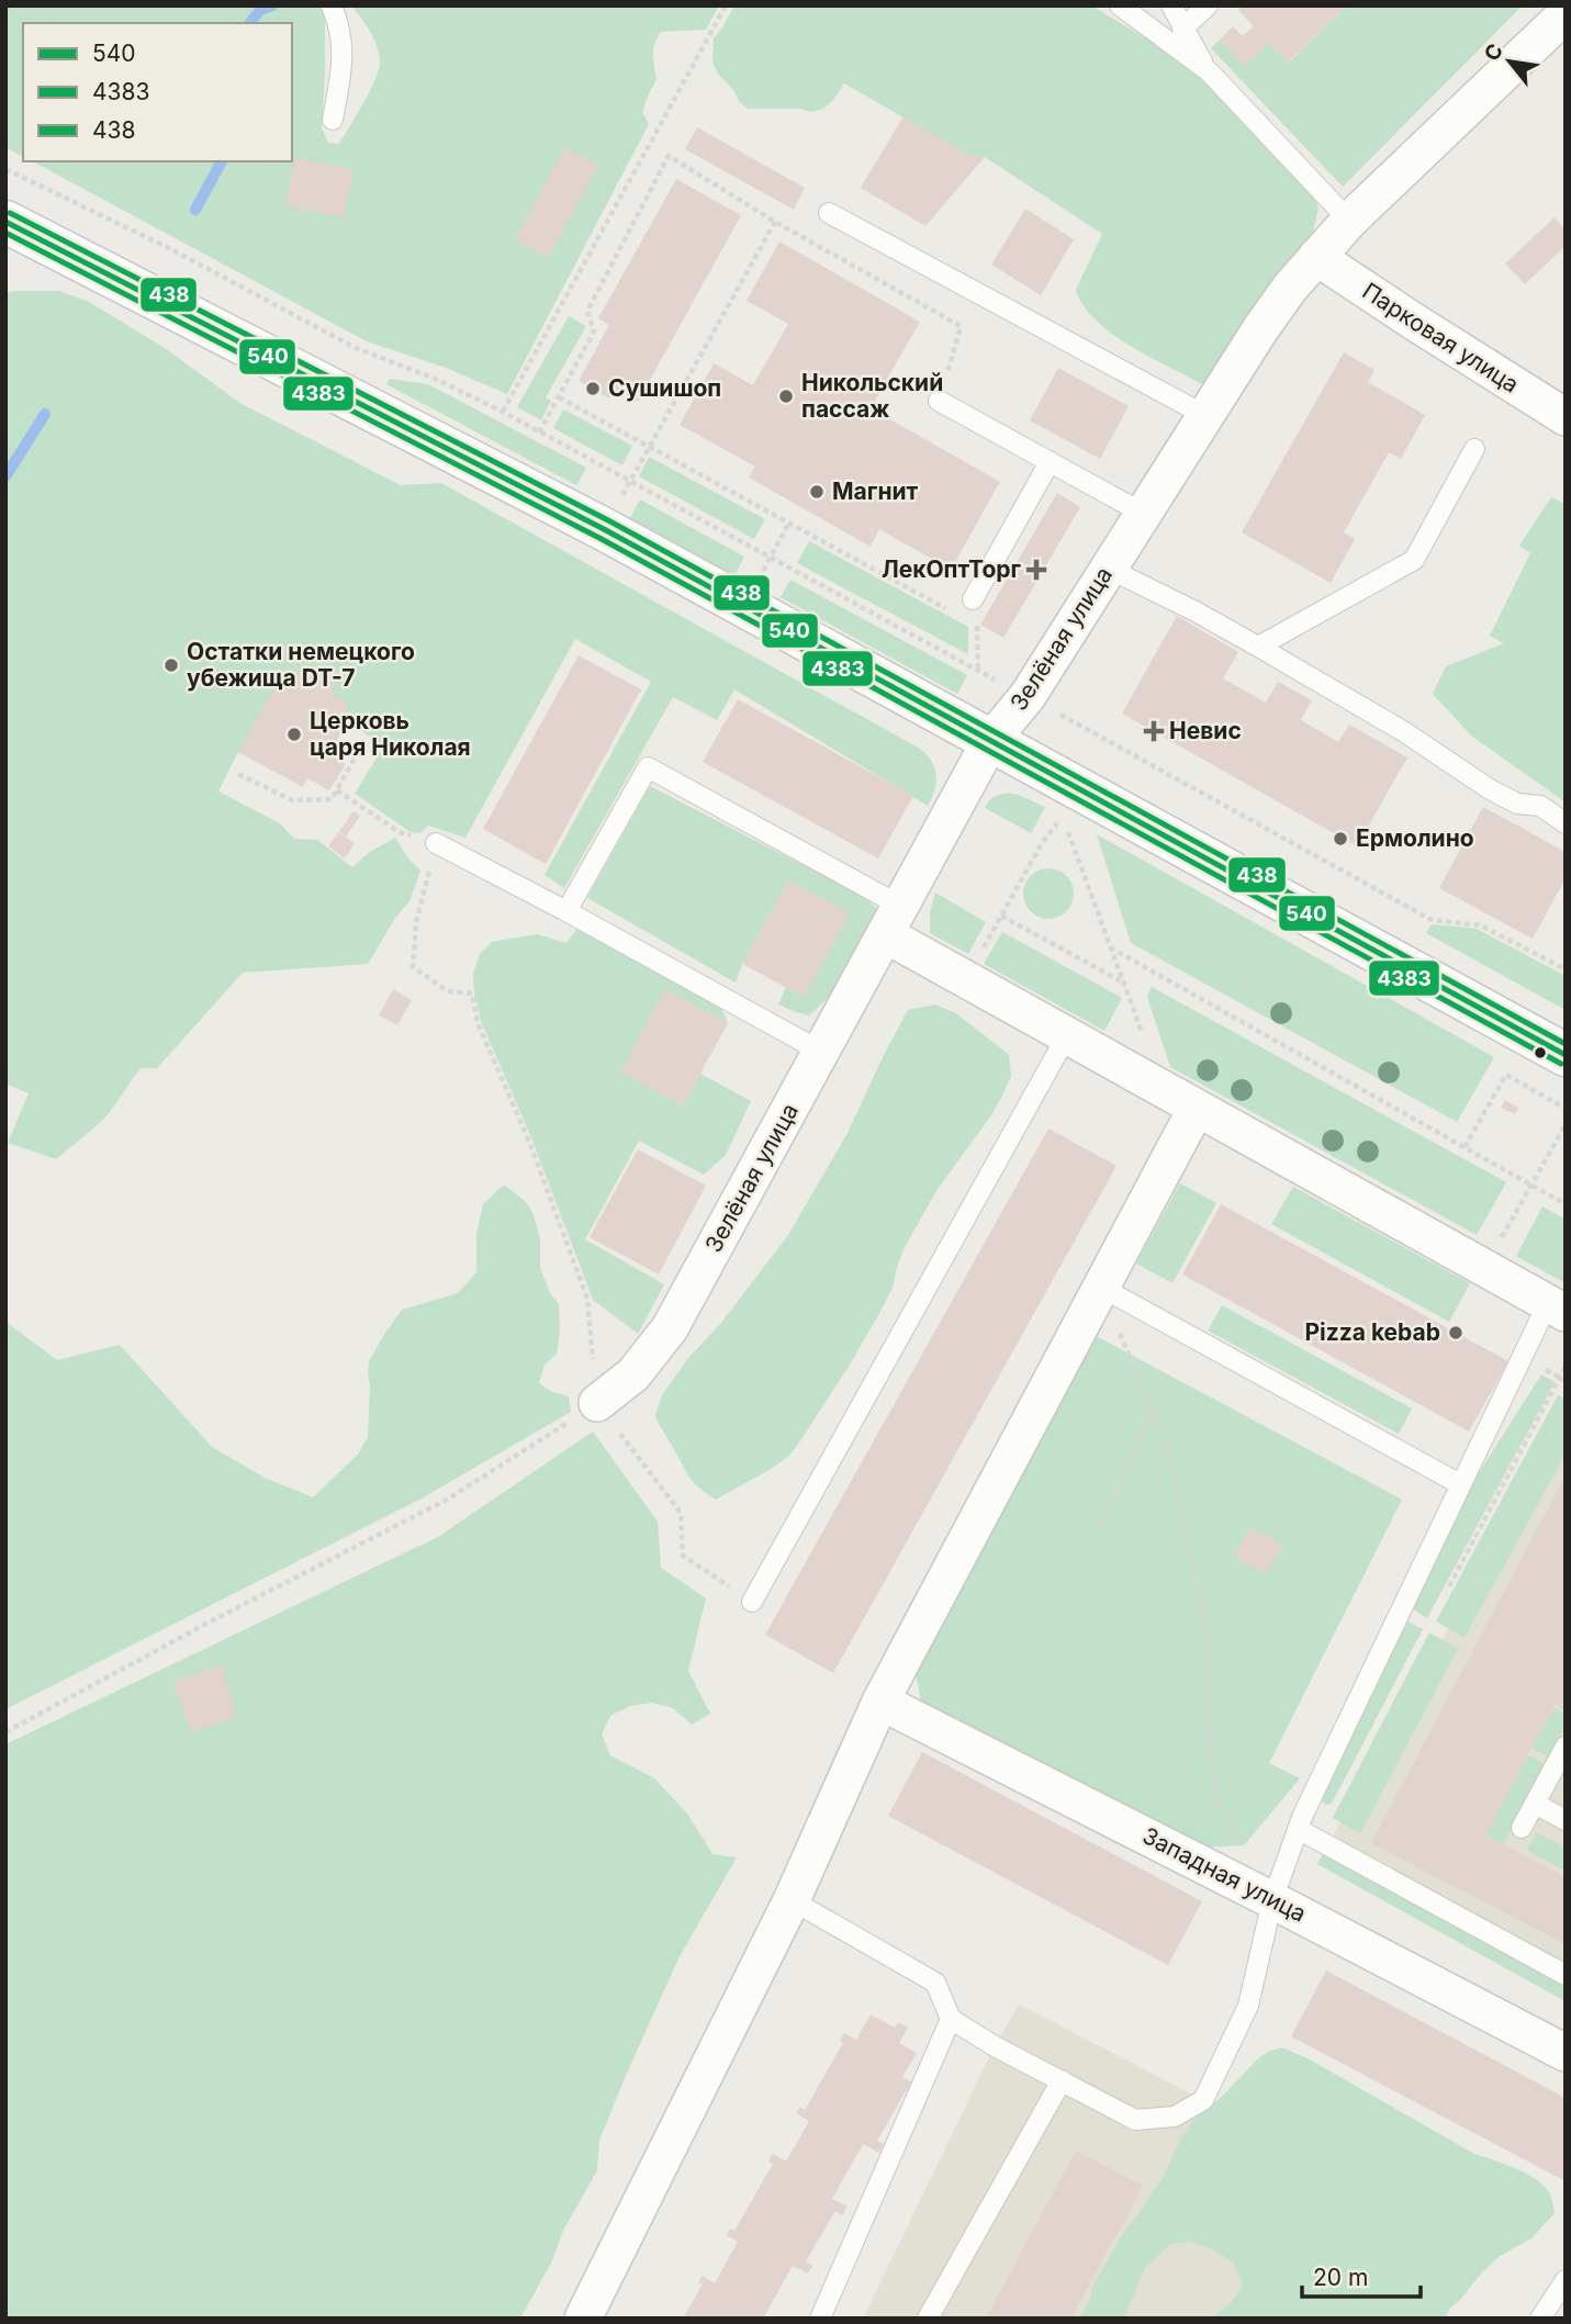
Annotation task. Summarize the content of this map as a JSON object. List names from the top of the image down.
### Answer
{
  "streets": {
    "street": ["Парковая улица", "Зелёная улица", "Западная улица"]
  },
  "crossings": [
    ["Парковая улица", "Зелёная улица"]
  ],
  "places": {
    "other": [
      "Сушишоп",
      "Никольский пассаж",
      "Магнит",
      "Остатки немецкого убежища DT-7",
      "Церковь царя Николая",
      "Ермолино",
      "Pizza kebab"
    ],
    "health": ["ЛекОптТорг", "Невис"]
  },
  "lines": ["transit line 438", "transit line 540", "transit line 438З"],
  "legend": ["540", "438З", "438"],
  "scale_bar": "20 m",
  "north": "top left"
}
